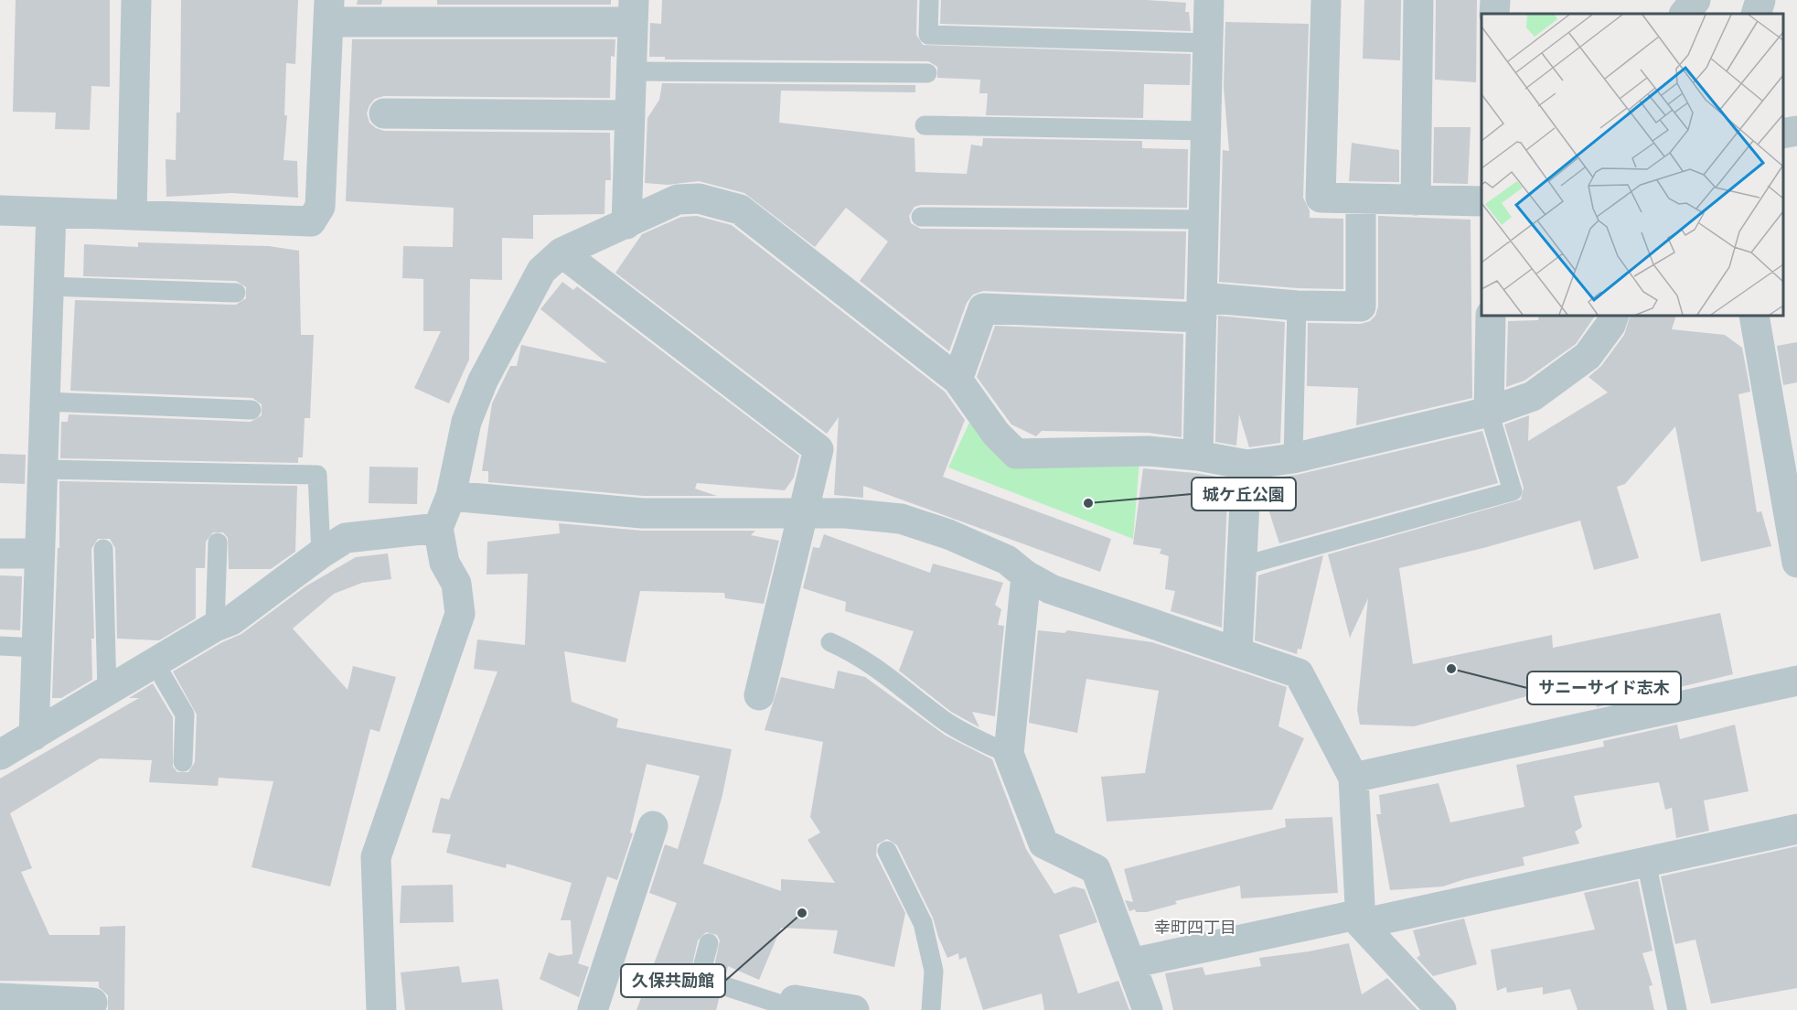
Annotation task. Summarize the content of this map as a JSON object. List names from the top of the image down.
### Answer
{
  "districts": ["幸町四丁目"],
  "places": ["城ケ丘公園", "サニーサイド志木", "久保共励館"]
}
